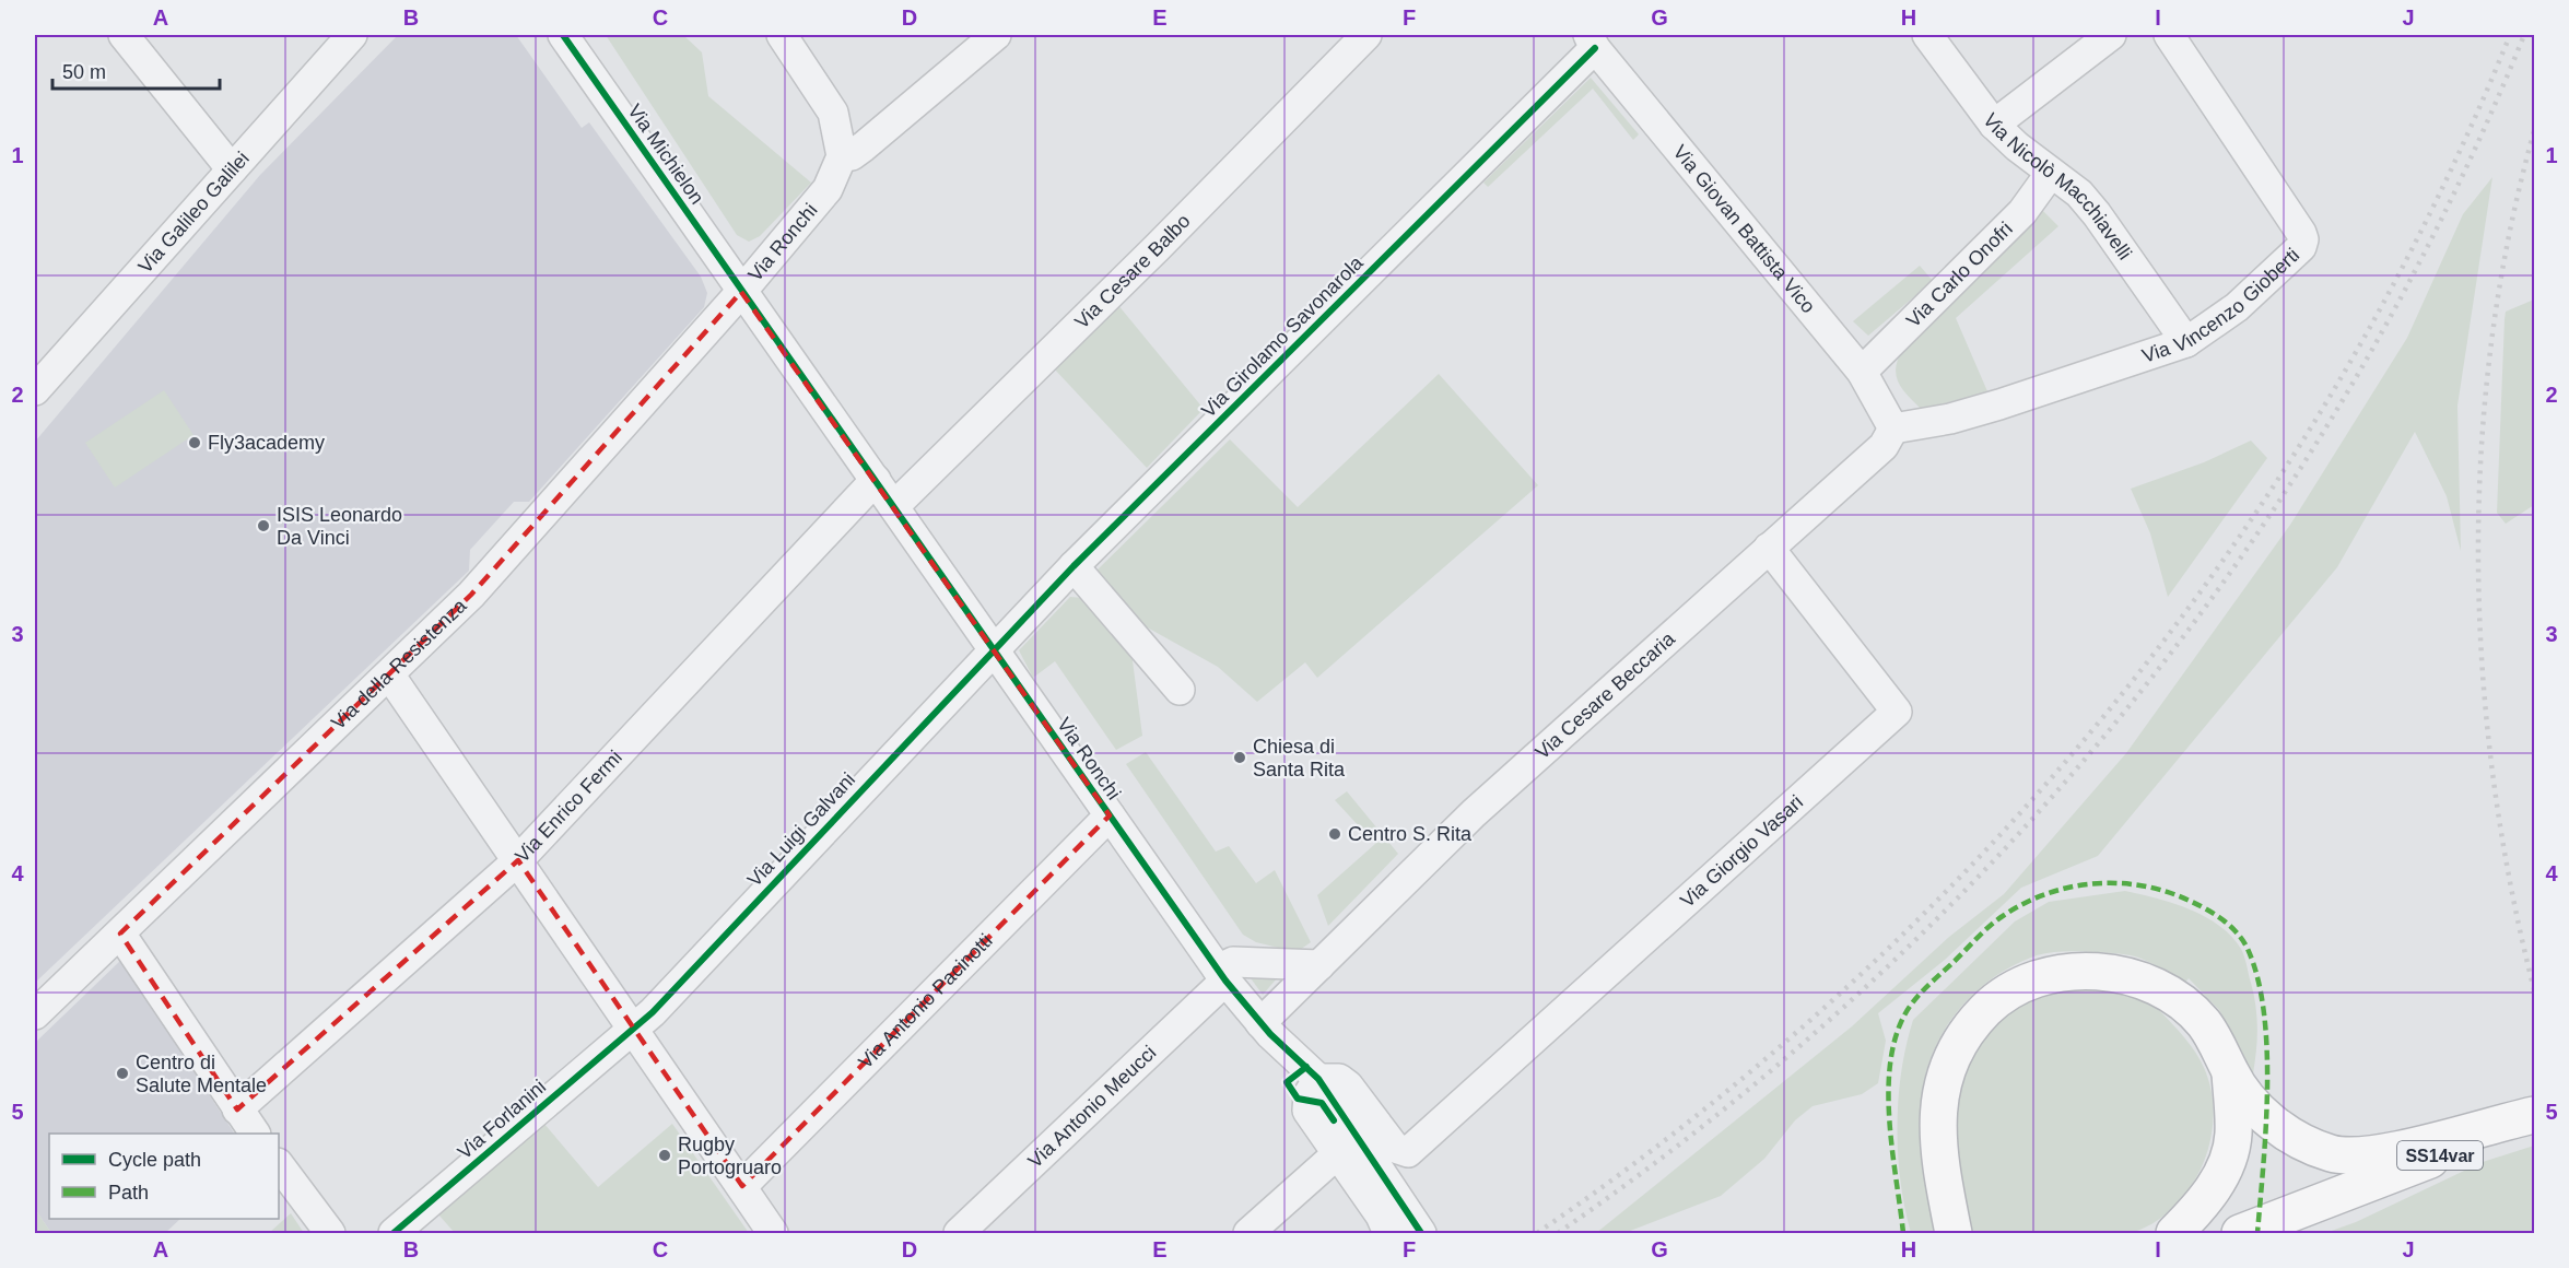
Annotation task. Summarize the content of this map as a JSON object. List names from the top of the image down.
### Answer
{
  "streets": {
    "highway": ["SS14var"],
    "street": [
      "Via Michielon",
      "Via Nicolò Macchiavelli",
      "Via Galileo Galilei",
      "Via Giovan Battista Vico",
      "Via Ronchi",
      "Via Cesare Balbo",
      "Via Carlo Onofri",
      "Via Vincenzo Gioberti",
      "Via Girolamo Savonarola",
      "Via della Resistenza",
      "Via Cesare Beccaria",
      "Via Enrico Fermi",
      "Via Luigi Galvani",
      "Via Giorgio Vasari",
      "Via Antonio Pacinotti",
      "Via Antonio Meucci",
      "Via Forlanini"
    ]
  },
  "crossings": [
    ["Via Michielon", "Via Ronchi"],
    ["Via Michielon", "Via della Resistenza"],
    ["Via Nicolò Macchiavelli", "Via Carlo Onofri"],
    ["Via Nicolò Macchiavelli", "Via Vincenzo Gioberti"],
    ["Via Giovan Battista Vico", "Via Carlo Onofri"],
    ["Via Giovan Battista Vico", "Via Vincenzo Gioberti"],
    ["Via Giovan Battista Vico", "Via Girolamo Savonarola"],
    ["Via Giovan Battista Vico", "Via Cesare Beccaria"],
    ["Via Ronchi", "Via Cesare Balbo"],
    ["Via Ronchi", "Via Girolamo Savonarola"],
    ["Via Ronchi", "Via della Resistenza"],
    ["Via Ronchi", "Via Cesare Beccaria"],
    ["Via Ronchi", "Via Enrico Fermi"],
    ["Via Ronchi", "Via Luigi Galvani"],
    ["Via Ronchi", "Via Giorgio Vasari"],
    ["Via Ronchi", "Via Antonio Pacinotti"],
    ["Via Ronchi", "Via Antonio Meucci"],
    ["Via Vincenzo Gioberti", "Via Cesare Beccaria"],
    ["Via Girolamo Savonarola", "Via Luigi Galvani"],
    ["Via Cesare Beccaria", "Via Giorgio Vasari"],
    ["Via Luigi Galvani", "Via Forlanini"]
  ],
  "places": [
    "Fly3academy",
    "ISIS Leonardo Da Vinci",
    "Chiesa di Santa Rita",
    "Centro S. Rita",
    "Centro di Salute Mentale",
    "Rugby Portogruaro"
  ],
  "legend": ["Cycle path", "Path"],
  "scale_bar": "50 m",
  "grid": {
    "columns": [
      "A",
      "B",
      "C",
      "D",
      "E",
      "F",
      "G",
      "H",
      "I",
      "J"
    ],
    "rows": [
      "1",
      "2",
      "3",
      "4",
      "5"
    ]
  }
}
